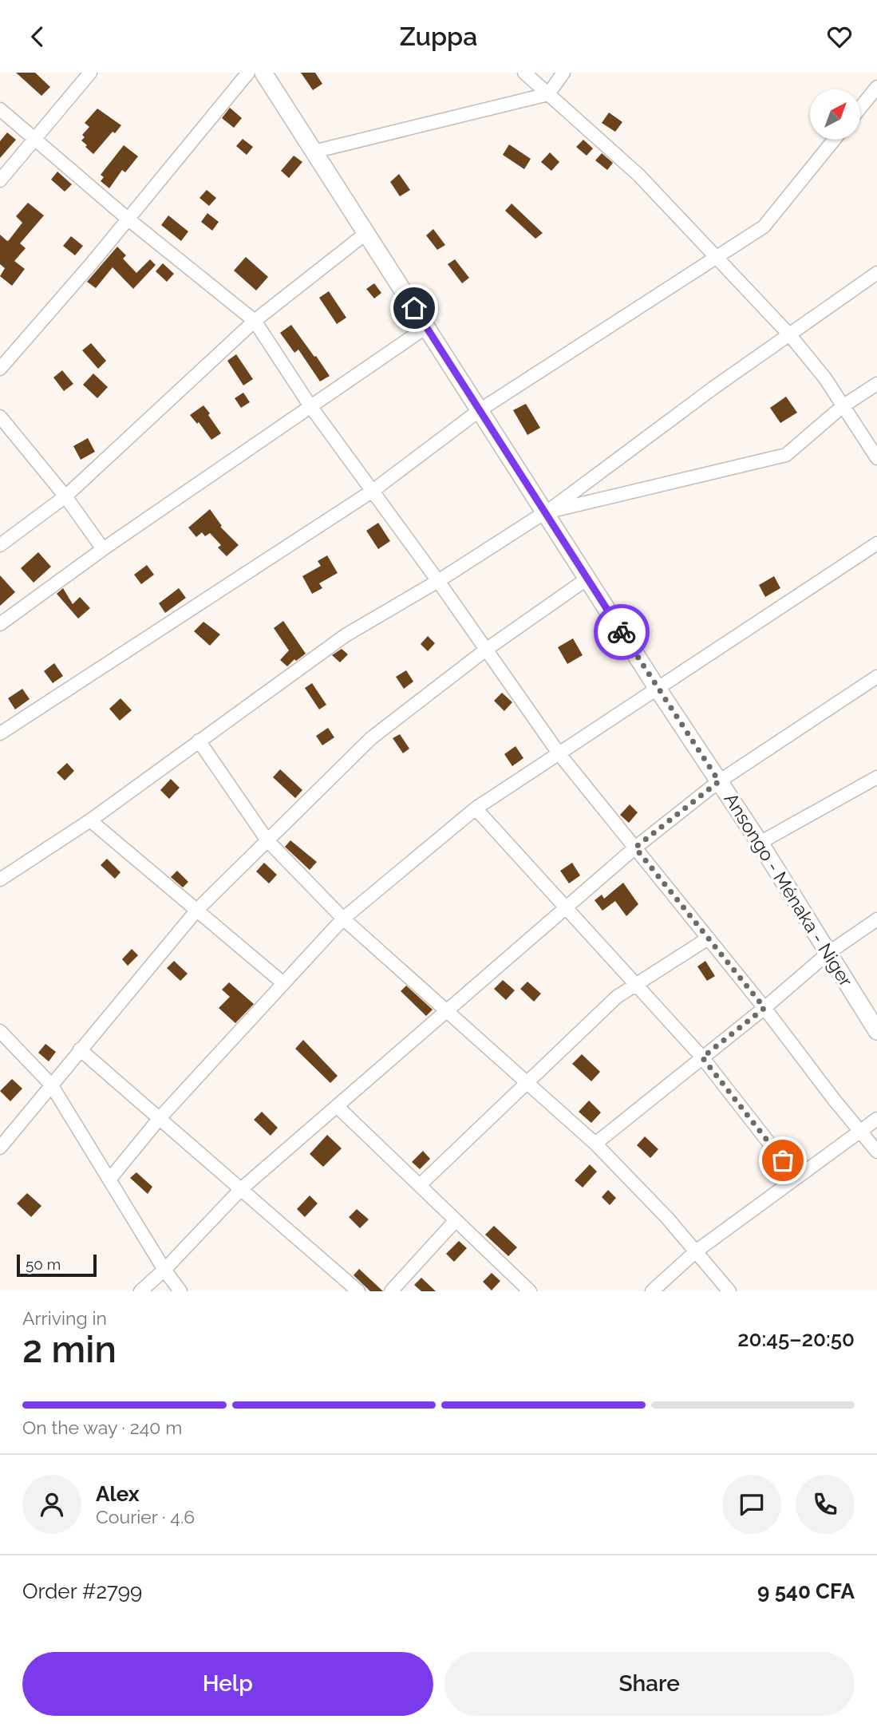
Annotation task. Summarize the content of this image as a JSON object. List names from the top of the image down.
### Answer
{
  "streets": {
    "main road": ["Ansongo - Ménaka - Niger"]
  },
  "scale_bar": "50 m",
  "north": "top right",
  "page": {
    "header": "Zuppa",
    "scale": "50 m",
    "heading": ["2 min", "Arriving in", "20:45–20:50"],
    "panel": [
      "Alex",
      "Courier · 4.6",
      "Order #2799",
      "9 540 CFA"
    ],
    "bar": "On the way · 240 m",
    "buttons": ["Help", "Share"]
  }
}
